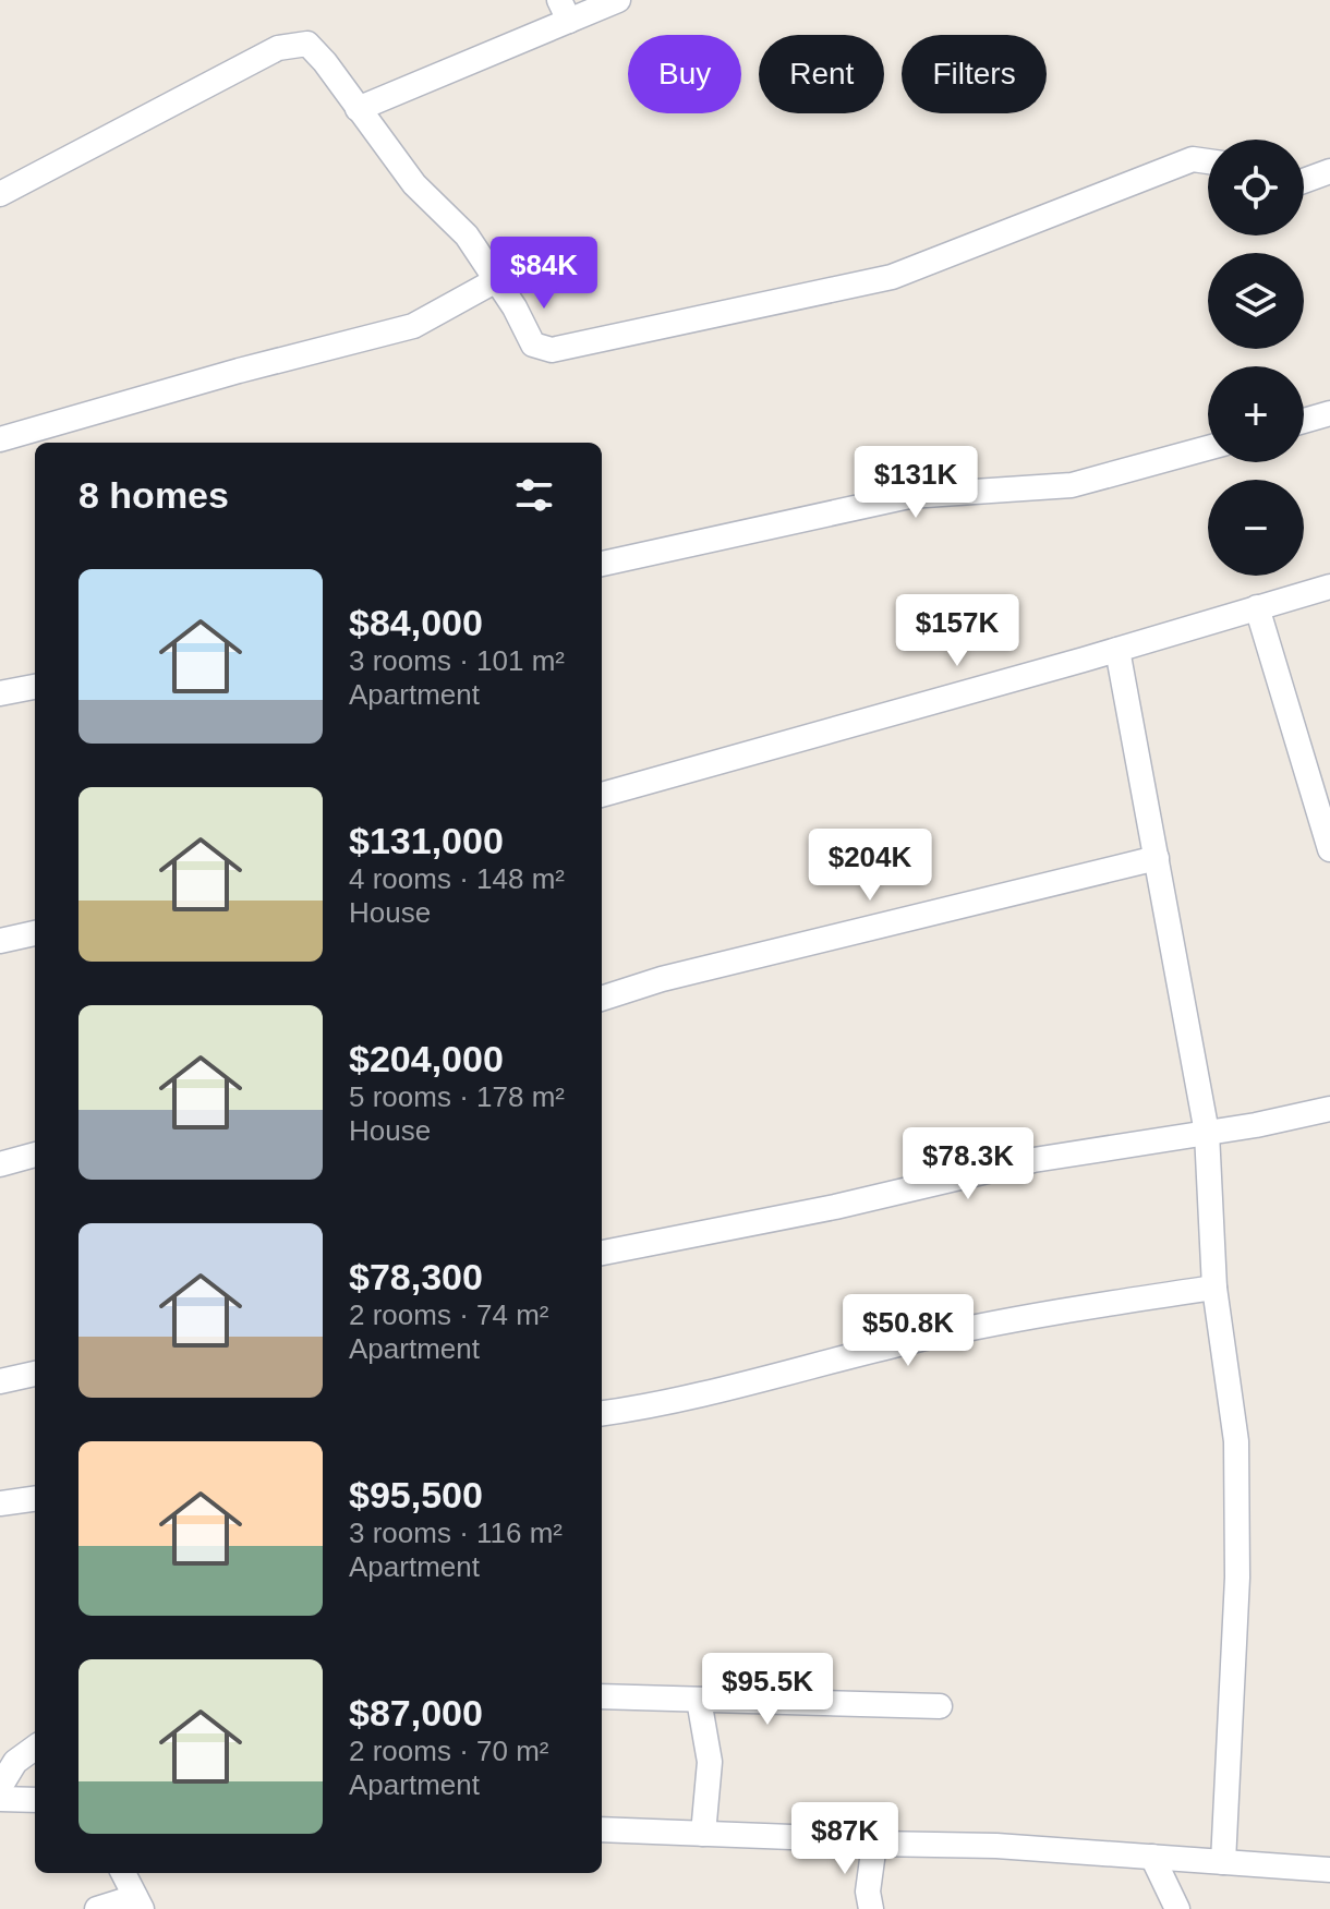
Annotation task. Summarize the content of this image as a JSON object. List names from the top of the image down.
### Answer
{
  "page": {
    "chip": ["Buy", "Rent", "Filters"],
    "map_buttons": ["+", "−"],
    "price": [
      "$84K",
      "$131K",
      "$157K",
      "$204K",
      "$78.3K",
      "$50.8K",
      "$95.5K",
      "$87K"
    ],
    "heading": "8 homes",
    "list": [
      {
        "name": "$84,000",
        "note": "3 rooms · 101 m² · Apartment"
      },
      {
        "name": "$131,000",
        "note": "4 rooms · 148 m² · House"
      },
      {
        "name": "$204,000",
        "note": "5 rooms · 178 m² · House"
      },
      {
        "name": "$78,300",
        "note": "2 rooms · 74 m² · Apartment"
      },
      {
        "name": "$95,500",
        "note": "3 rooms · 116 m² · Apartment"
      },
      {
        "name": "$87,000",
        "note": "2 rooms · 70 m² · Apartment"
      }
    ]
  }
}
